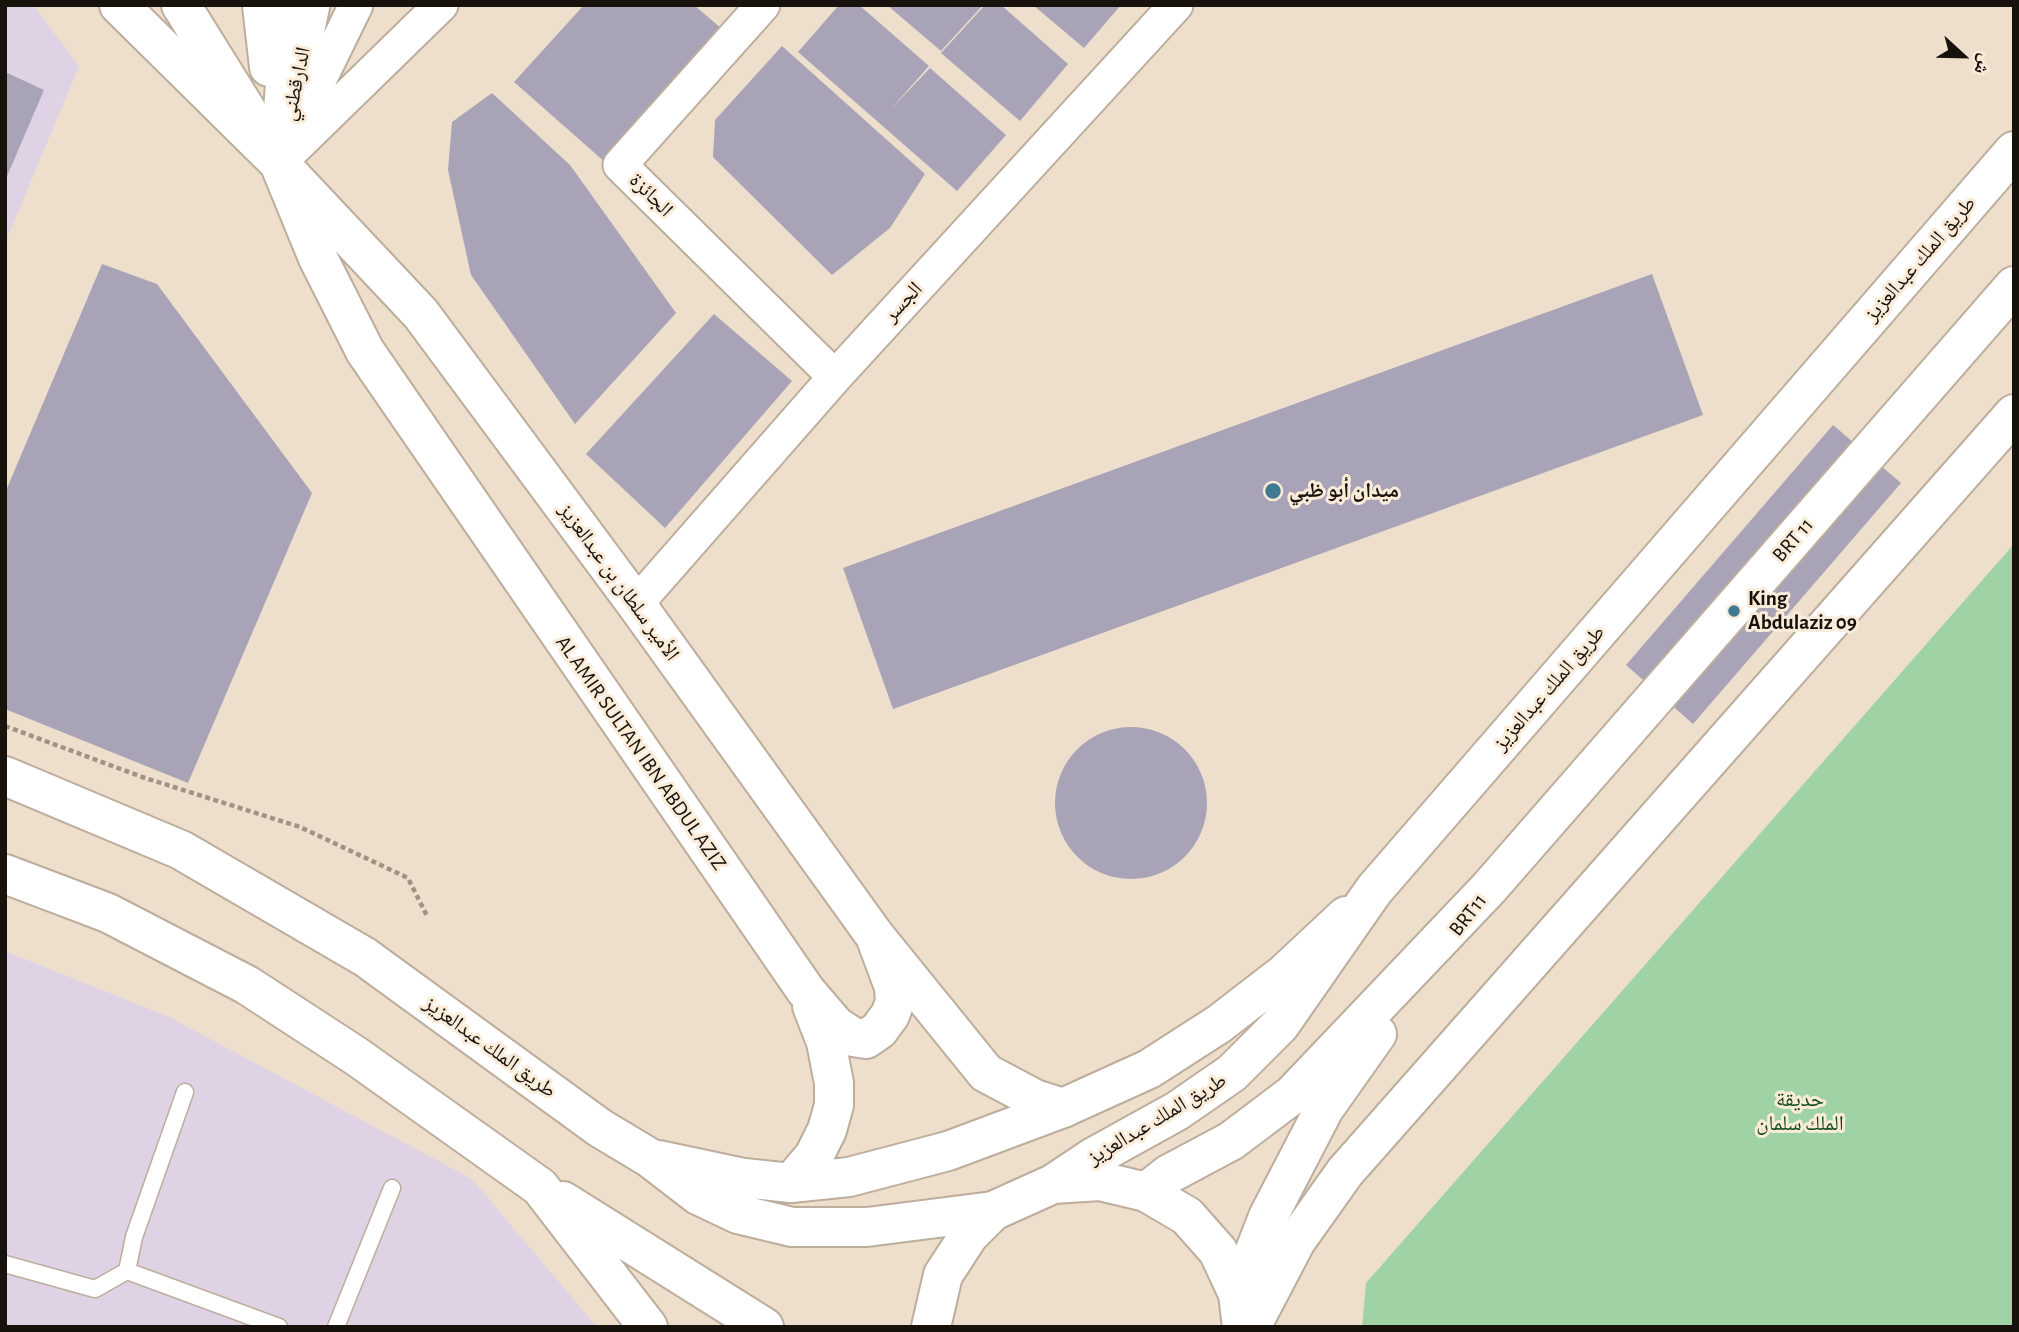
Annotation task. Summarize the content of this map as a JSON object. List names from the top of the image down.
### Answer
{
  "streets": {
    "main road": [
      "طريق الملك عبدالعزيز",
      "BRT 11",
      "الأمير سلطان بن عبدالعزيز",
      "AL AMIR SULTAN IBN ABDUL AZIZ",
      "BRT11"
    ],
    "street": ["الدارقطني", "الجائزة", "الجسر"]
  },
  "crossings": [
    ["الدارقطني", "الأمير سلطان بن عبدالعزيز"],
    ["الدارقطني", "AL AMIR SULTAN IBN ABDUL AZIZ"],
    ["الجائزة", "الجسر"],
    ["الجسر", "الأمير سلطان بن عبدالعزيز"],
    ["BRT 11", "BRT11"],
    ["الأمير سلطان بن عبدالعزيز", "AL AMIR SULTAN IBN ABDUL AZIZ"]
  ],
  "parks": ["حديقة الملك سلمان"],
  "places": ["ميدان أبو ظبي", "King Abdulaziz 09"],
  "north": "right"
}
